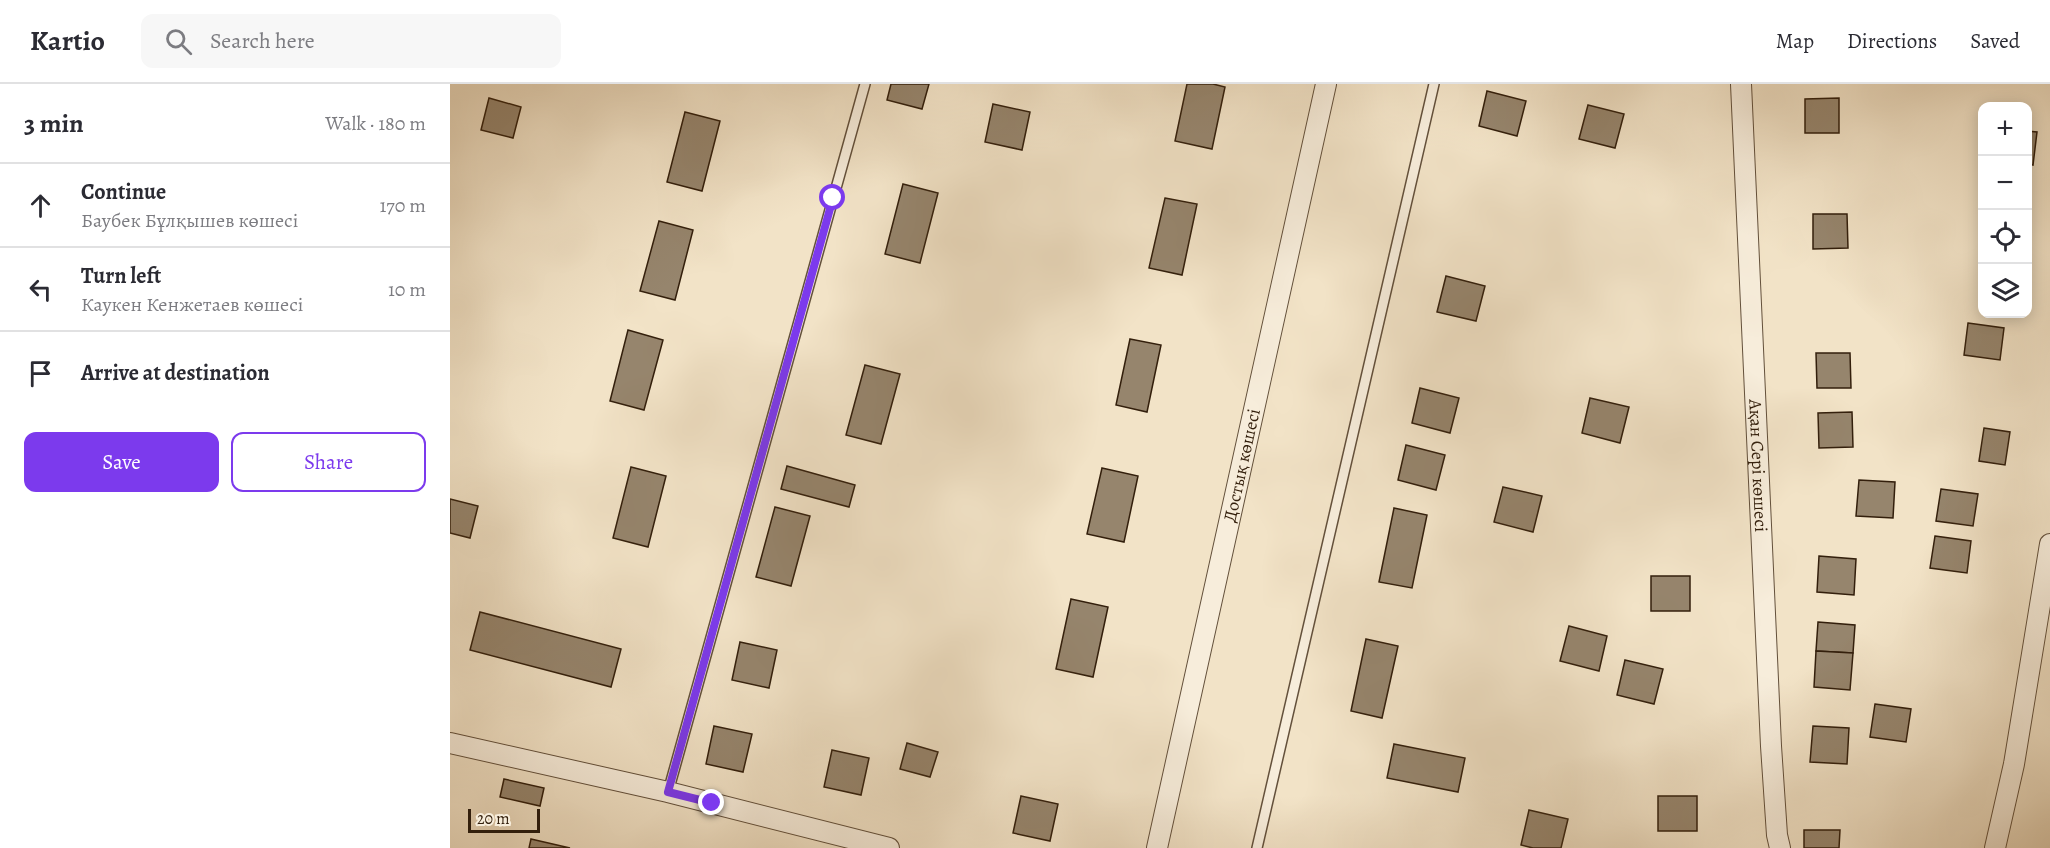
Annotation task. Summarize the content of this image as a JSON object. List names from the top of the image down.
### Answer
{
  "streets": {
    "street": ["Достық көшесі", "Ақан Сері көшесі"]
  },
  "scale_bar": "20 m",
  "page": {
    "header": "Kartio",
    "search": "Search here",
    "nav": ["Map", "Directions", "Saved"],
    "heading": ["3 min", "Walk · 180 m"],
    "map_buttons": ["+", "−"],
    "list": [
      ["Continue", "Баубек Бұлқышев көшесі", "170 m"],
      ["Turn left", "Каукен Кенжетаев көшесі", "10 m"],
      "Arrive at destination"
    ],
    "buttons": ["Save", "Share"],
    "scale": "20 m"
  }
}
